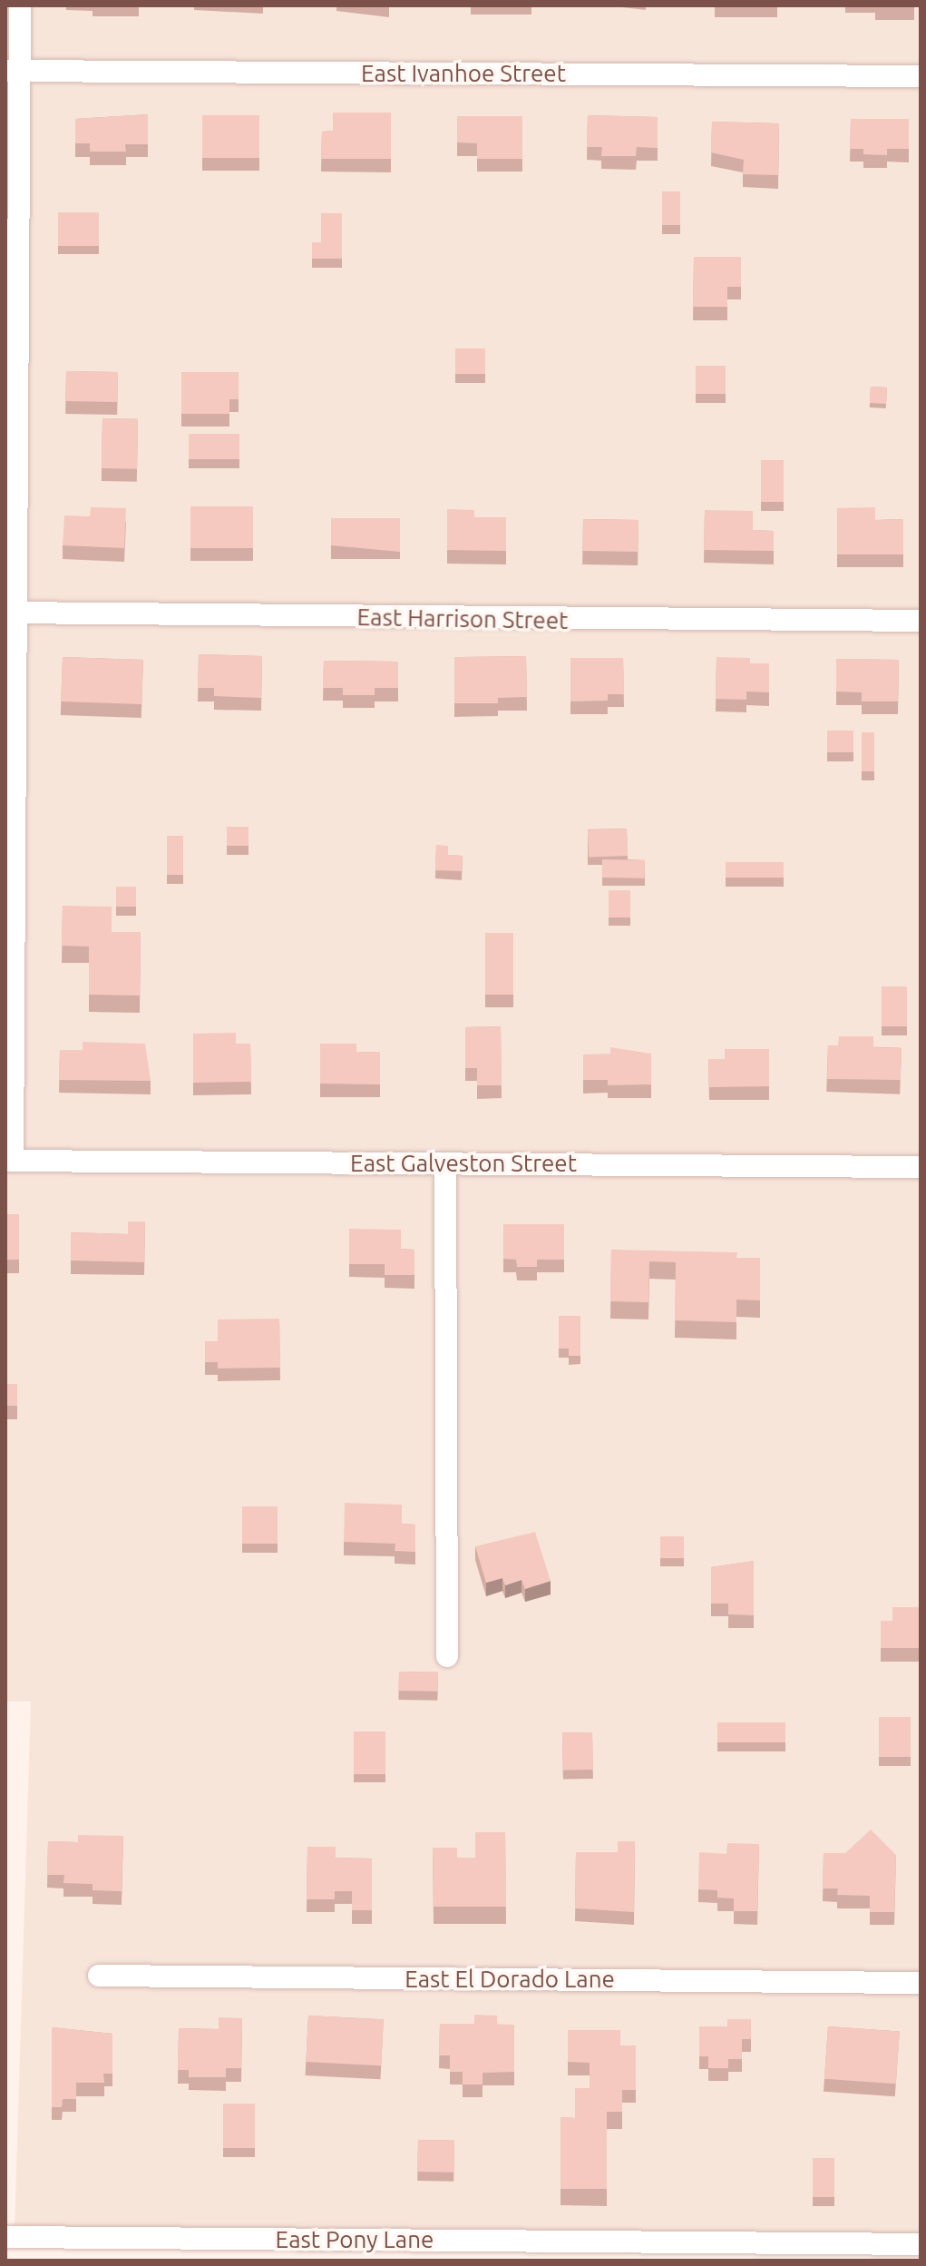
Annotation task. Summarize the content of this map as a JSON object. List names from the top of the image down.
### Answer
{
  "streets": {
    "street": [
      "East Ivanhoe Street",
      "East Harrison Street",
      "East Galveston Street",
      "East El Dorado Lane",
      "East Pony Lane"
    ]
  }
}
